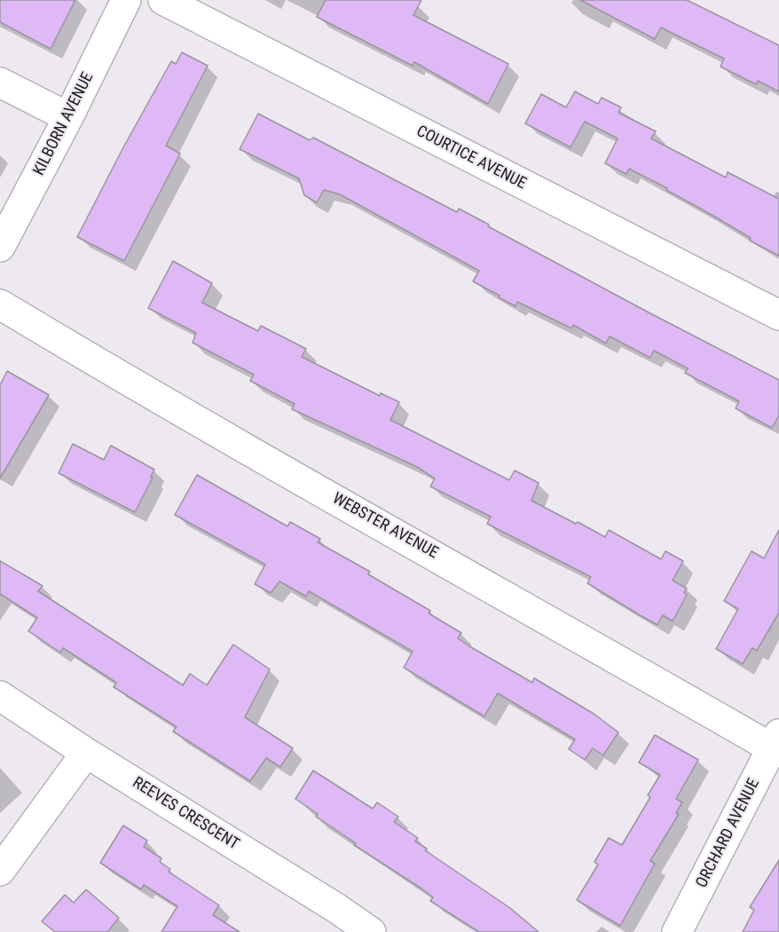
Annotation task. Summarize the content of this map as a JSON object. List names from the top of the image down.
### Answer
{
  "streets": {
    "street": [
      "KILBORN AVENUE",
      "COURTICE AVENUE",
      "WEBSTER AVENUE",
      "REEVES CRESCENT",
      "ORCHARD AVENUE"
    ]
  },
  "crossings": [
    ["WEBSTER AVENUE", "ORCHARD AVENUE"]
  ]
}
